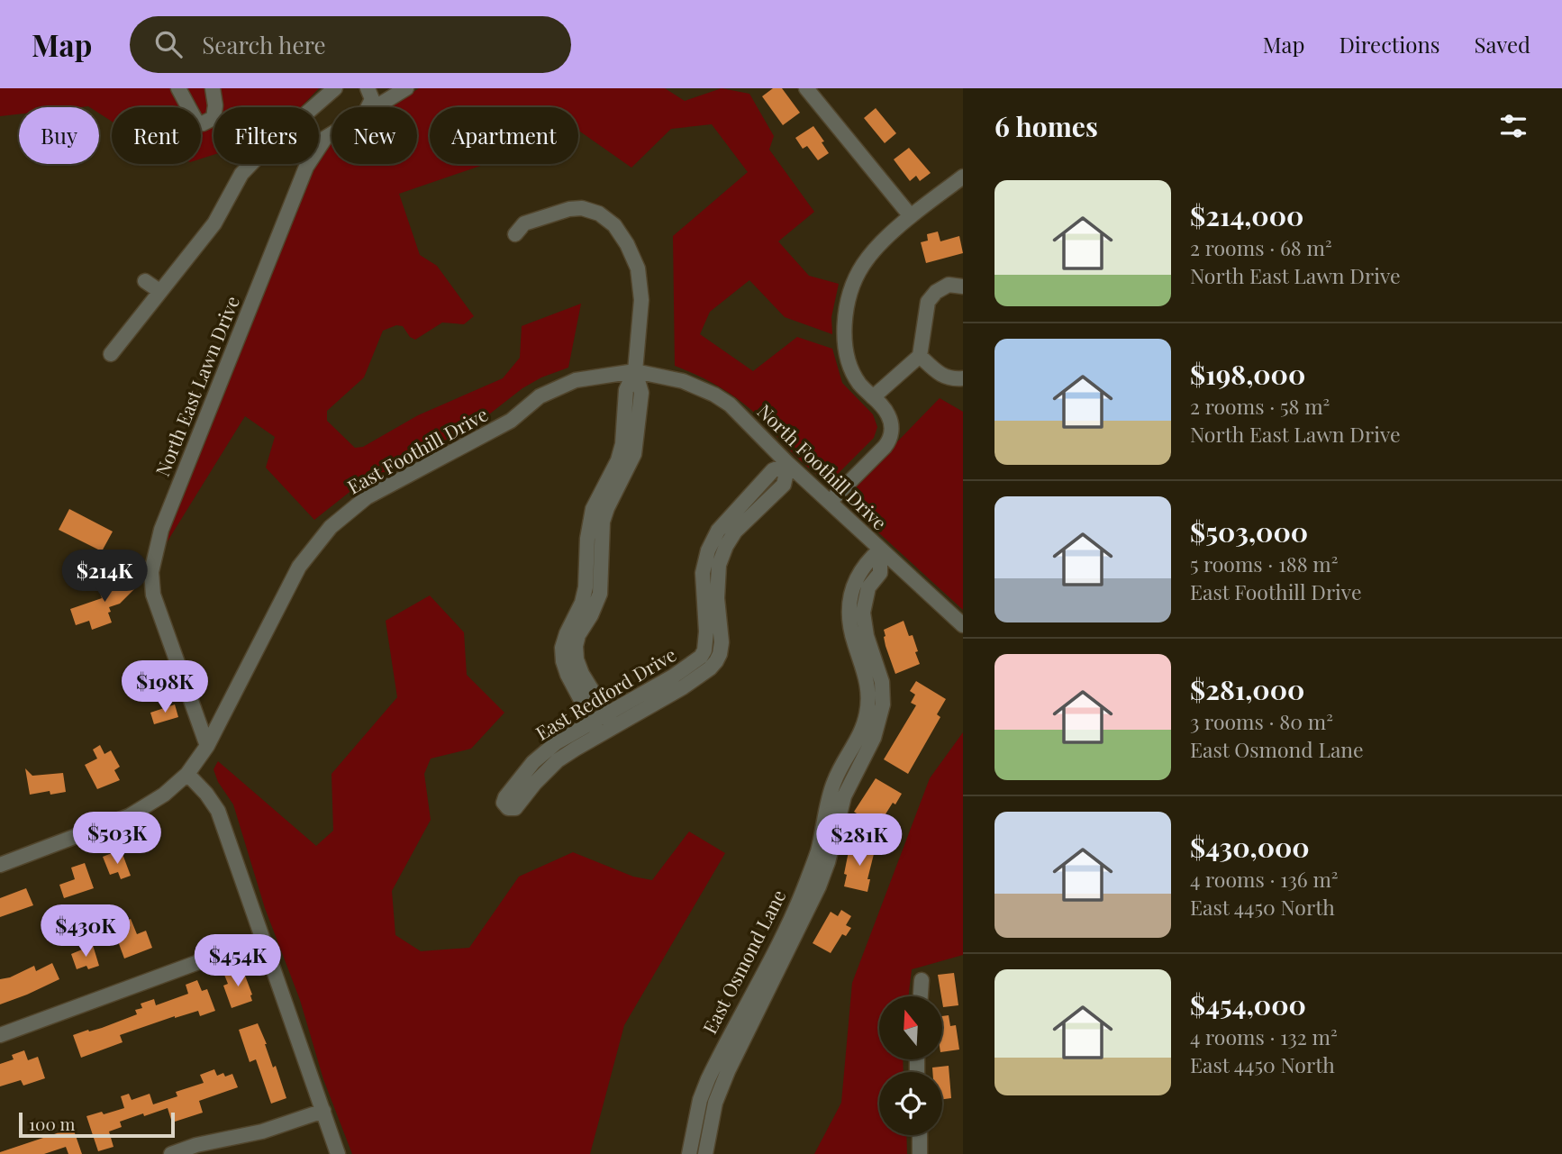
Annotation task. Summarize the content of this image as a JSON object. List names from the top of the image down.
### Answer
{
  "streets": {
    "street": [
      "North East Lawn Drive",
      "East Foothill Drive",
      "North Foothill Drive",
      "East Redford Drive",
      "East Osmond Lane"
    ]
  },
  "crossings": [
    ["North East Lawn Drive", "East Foothill Drive"],
    ["East Foothill Drive", "North Foothill Drive"],
    ["North Foothill Drive", "East Redford Drive"],
    ["North Foothill Drive", "East Osmond Lane"]
  ],
  "scale_bar": "100 m",
  "north": "top",
  "page": {
    "header": "Map",
    "search": "Search here",
    "nav": ["Map", "Directions", "Saved"],
    "heading": "6 homes",
    "chip": [
      "Buy",
      "Rent",
      "Filters",
      "New",
      "Apartment"
    ],
    "list": [
      {
        "name": "$214,000",
        "note": "2 rooms · 68 m² · North East Lawn Drive"
      },
      {
        "name": "$198,000",
        "note": "2 rooms · 58 m² · North East Lawn Drive"
      },
      {
        "name": "$503,000",
        "note": "5 rooms · 188 m² · East Foothill Drive"
      },
      {
        "name": "$281,000",
        "note": "3 rooms · 80 m² · East Osmond Lane"
      },
      {
        "name": "$430,000",
        "note": "4 rooms · 136 m² · East 4450 North"
      },
      {
        "name": "$454,000",
        "note": "4 rooms · 132 m² · East 4450 North"
      }
    ],
    "price": [
      "$214K",
      "$198K",
      "$503K",
      "$281K",
      "$430K",
      "$454K"
    ],
    "scale": "100 m"
  }
}
